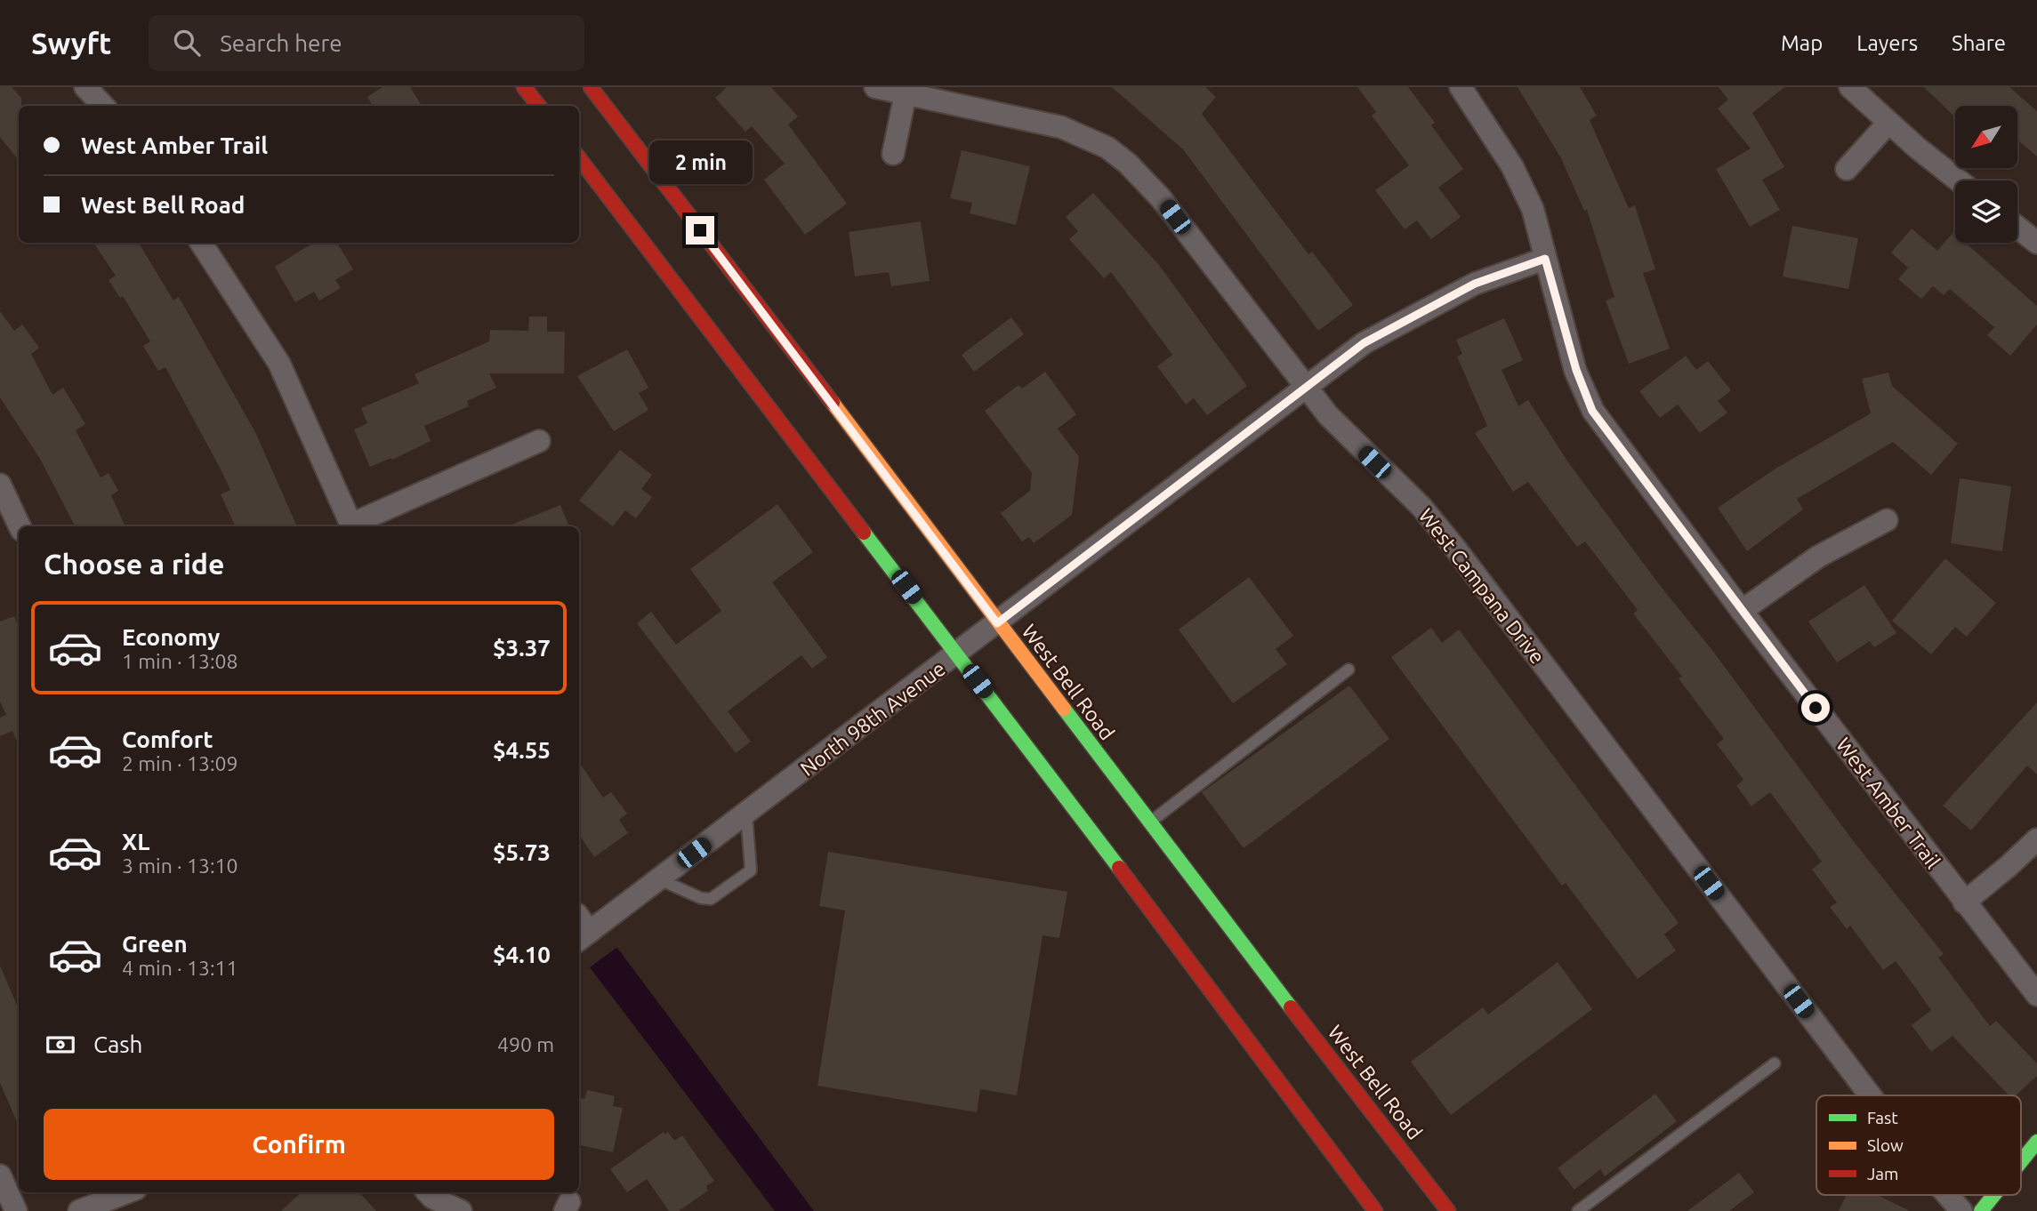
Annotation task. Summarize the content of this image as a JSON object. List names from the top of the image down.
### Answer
{
  "streets": {
    "main road": ["West Bell Road"],
    "street": ["West Campana Drive", "North 98th Avenue", "West Amber Trail"]
  },
  "crossings": [
    ["West Campana Drive", "North 98th Avenue"],
    ["West Bell Road", "North 98th Avenue"],
    ["North 98th Avenue", "West Amber Trail"]
  ],
  "legend": ["Fast", "Slow", "Jam"],
  "north": "bottom left",
  "page": {
    "header": "Swyft",
    "search": "Search here",
    "nav": ["Map", "Layers", "Share"],
    "banner": ["West Amber Trail", "West Bell Road"],
    "bubble": "2 min",
    "heading": "Choose a ride",
    "list": [
      {
        "name": "Economy",
        "note": "1 min · 13:08",
        "value": "$3.37"
      },
      {
        "name": "Comfort",
        "note": "2 min · 13:09",
        "value": "$4.55"
      },
      {
        "name": "XL",
        "note": "3 min · 13:10",
        "value": "$5.73"
      },
      {
        "name": "Green",
        "note": "4 min · 13:11",
        "value": "$4.10"
      }
    ],
    "pay": ["Cash", "490 m"],
    "buttons": "Confirm"
  }
}
